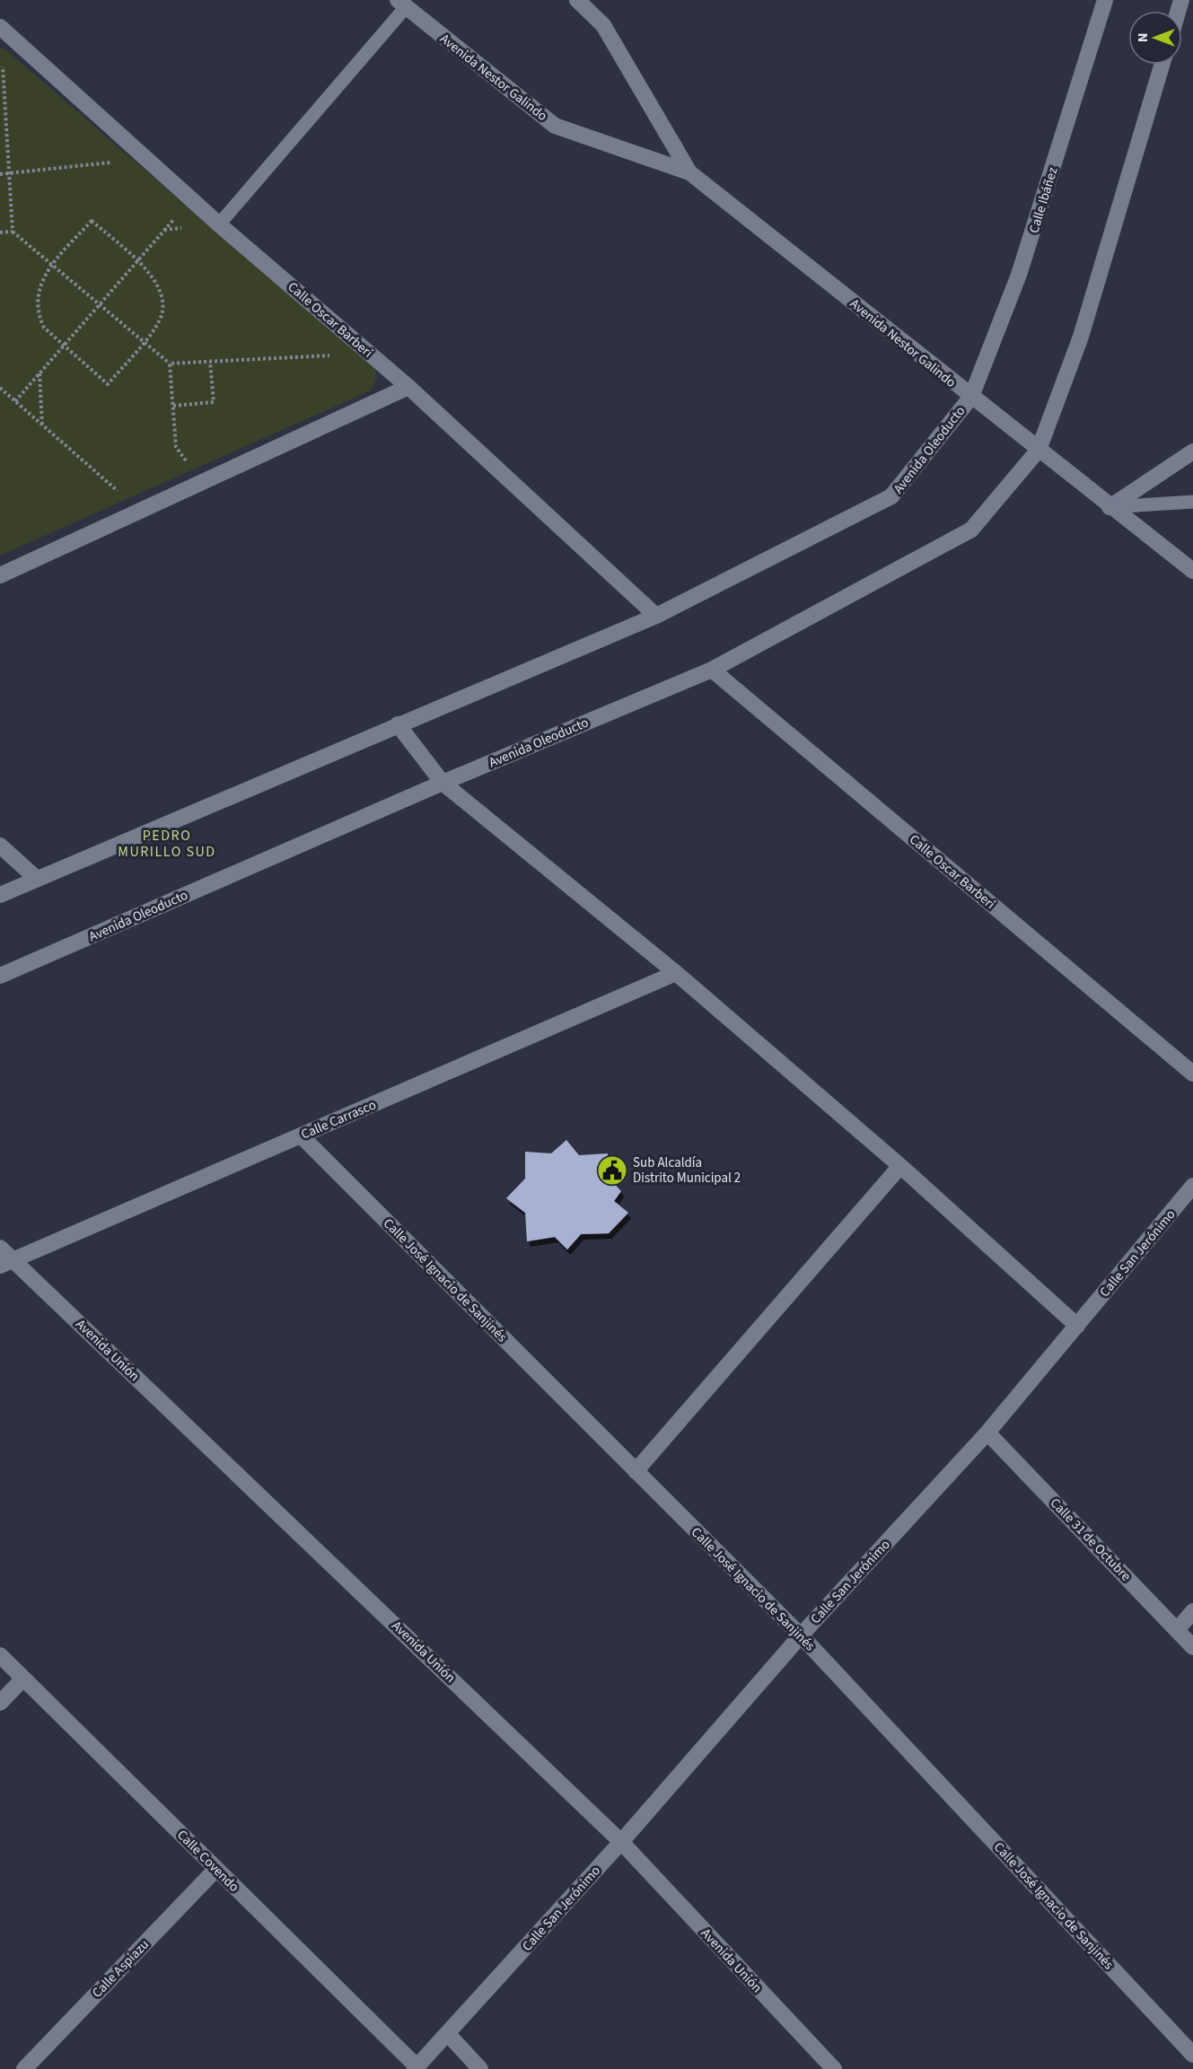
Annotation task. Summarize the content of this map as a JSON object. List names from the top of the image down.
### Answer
{
  "streets": {
    "street": [
      "Avenida Nestor Galindo",
      "Calle Ibáñez",
      "Calle Oscar Barberi",
      "Avenida Oleoducto",
      "Calle Carrasco",
      "Calle San Jerónimo",
      "Calle José Ignacio de Sanjinés",
      "Avenida Unión",
      "Calle 31 de Octubre",
      "Calle Covendo",
      "Calle Aspiazu"
    ]
  },
  "crossings": [
    ["Avenida Nestor Galindo", "Calle Ibáñez"],
    ["Avenida Nestor Galindo", "Avenida Oleoducto"],
    ["Calle Ibáñez", "Avenida Oleoducto"],
    ["Calle Oscar Barberi", "Avenida Oleoducto"],
    ["Calle Carrasco", "Calle José Ignacio de Sanjinés"],
    ["Calle Carrasco", "Avenida Unión"],
    ["Calle San Jerónimo", "Calle José Ignacio de Sanjinés"],
    ["Calle San Jerónimo", "Avenida Unión"],
    ["Calle San Jerónimo", "Calle 31 de Octubre"],
    ["Calle San Jerónimo", "Calle Covendo"],
    ["Calle Covendo", "Calle Aspiazu"]
  ],
  "districts": ["PEDRO MURILLO SUD"],
  "places": {
    "public building": ["Sub Alcaldía Distrito Municipal 2"]
  },
  "north": "left"
}
